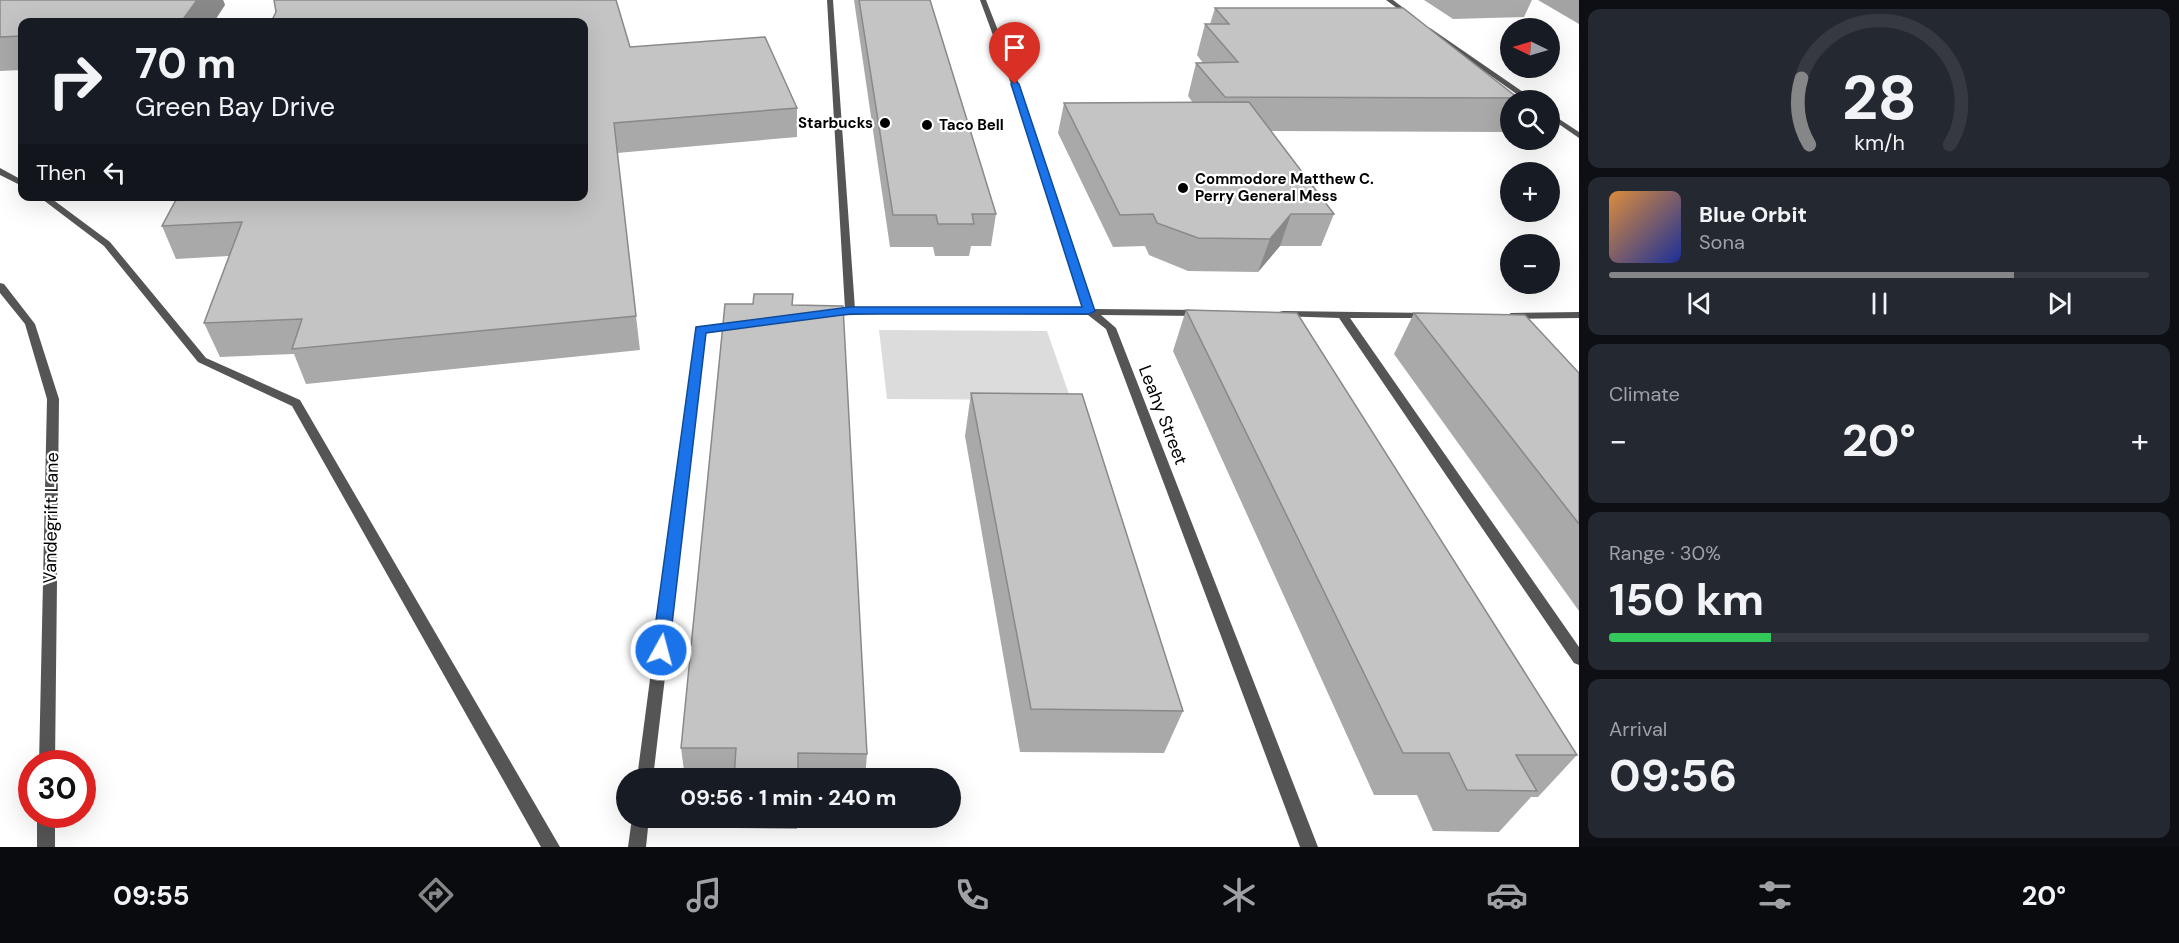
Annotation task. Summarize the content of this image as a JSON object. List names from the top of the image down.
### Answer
{
  "streets": {
    "street": ["Leahy Street", "Vandegrift Lane"]
  },
  "places": ["Starbucks", "Taco Bell", "Commodore Matthew C. Perry General Mess"],
  "north": "left",
  "page": {
    "map_buttons": ["+", "−"],
    "turn": ["70 m", "Green Bay Drive"],
    "then": "Then",
    "song": ["Blue Orbit", "Sona"],
    "tile": [
      "Climate",
      ["Range · 30%", "150 km"],
      ["Arrival", "09:56"]
    ],
    "heat": ["−", "20°", "+"],
    "limit": "30",
    "trip": "09:56 · 1 min · 240 m",
    "tabs": ["09:55", "20°"],
    "gauge": ["28", "km/h"]
  }
}
